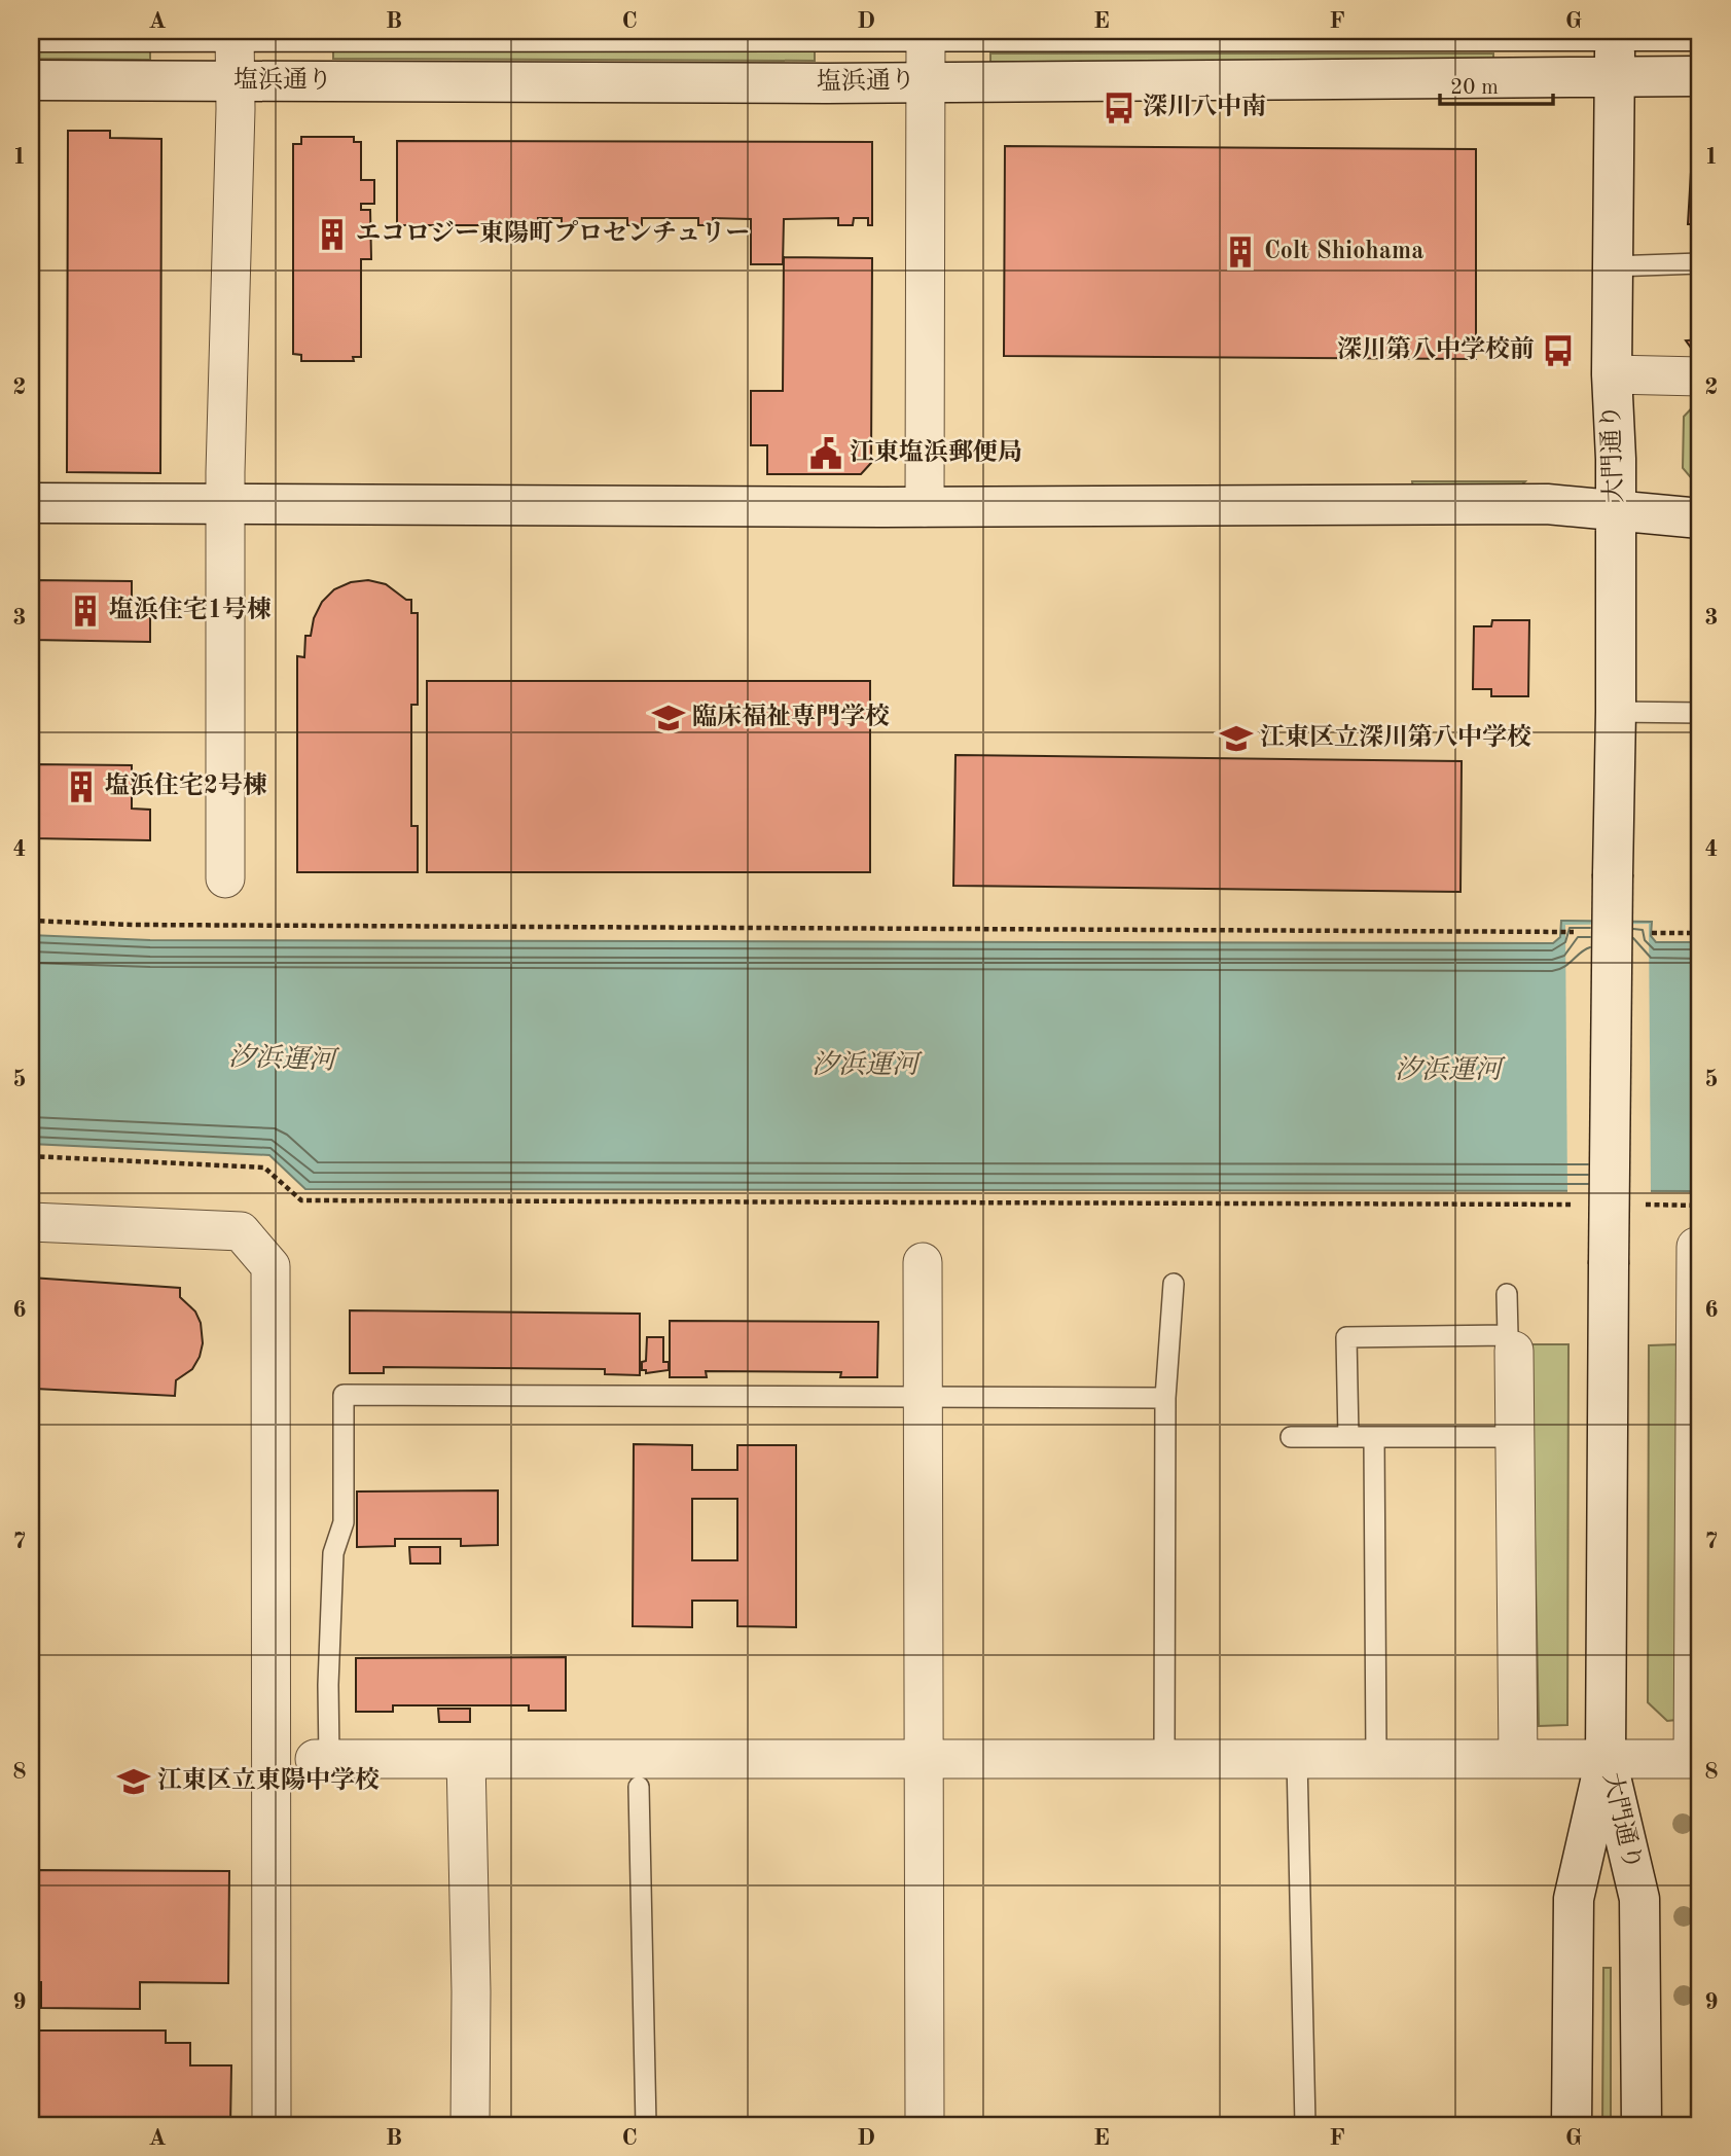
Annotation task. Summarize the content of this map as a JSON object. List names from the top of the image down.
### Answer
{
  "streets": {
    "street": ["塩浜通り", "大門通り"]
  },
  "crossings": [
    ["塩浜通り", "大門通り"]
  ],
  "water": ["汐浜運河"],
  "places": {
    "bus stop": ["深川八中南", "深川第八中学校前"],
    "building": [
      "エコロジー東陽町プロセンチュリー",
      "Colt Shiohama",
      "塩浜住宅1号棟",
      "塩浜住宅2号棟"
    ],
    "public building": ["江東塩浜郵便局"],
    "school or university": ["臨床福祉専門学校", "江東区立深川第八中学校", "江東区立東陽中学校"]
  },
  "scale_bar": "20 m",
  "grid": {
    "columns": [
      "A",
      "B",
      "C",
      "D",
      "E",
      "F",
      "G"
    ],
    "rows": [
      "1",
      "2",
      "3",
      "4",
      "5",
      "6",
      "7",
      "8",
      "9"
    ]
  }
}
